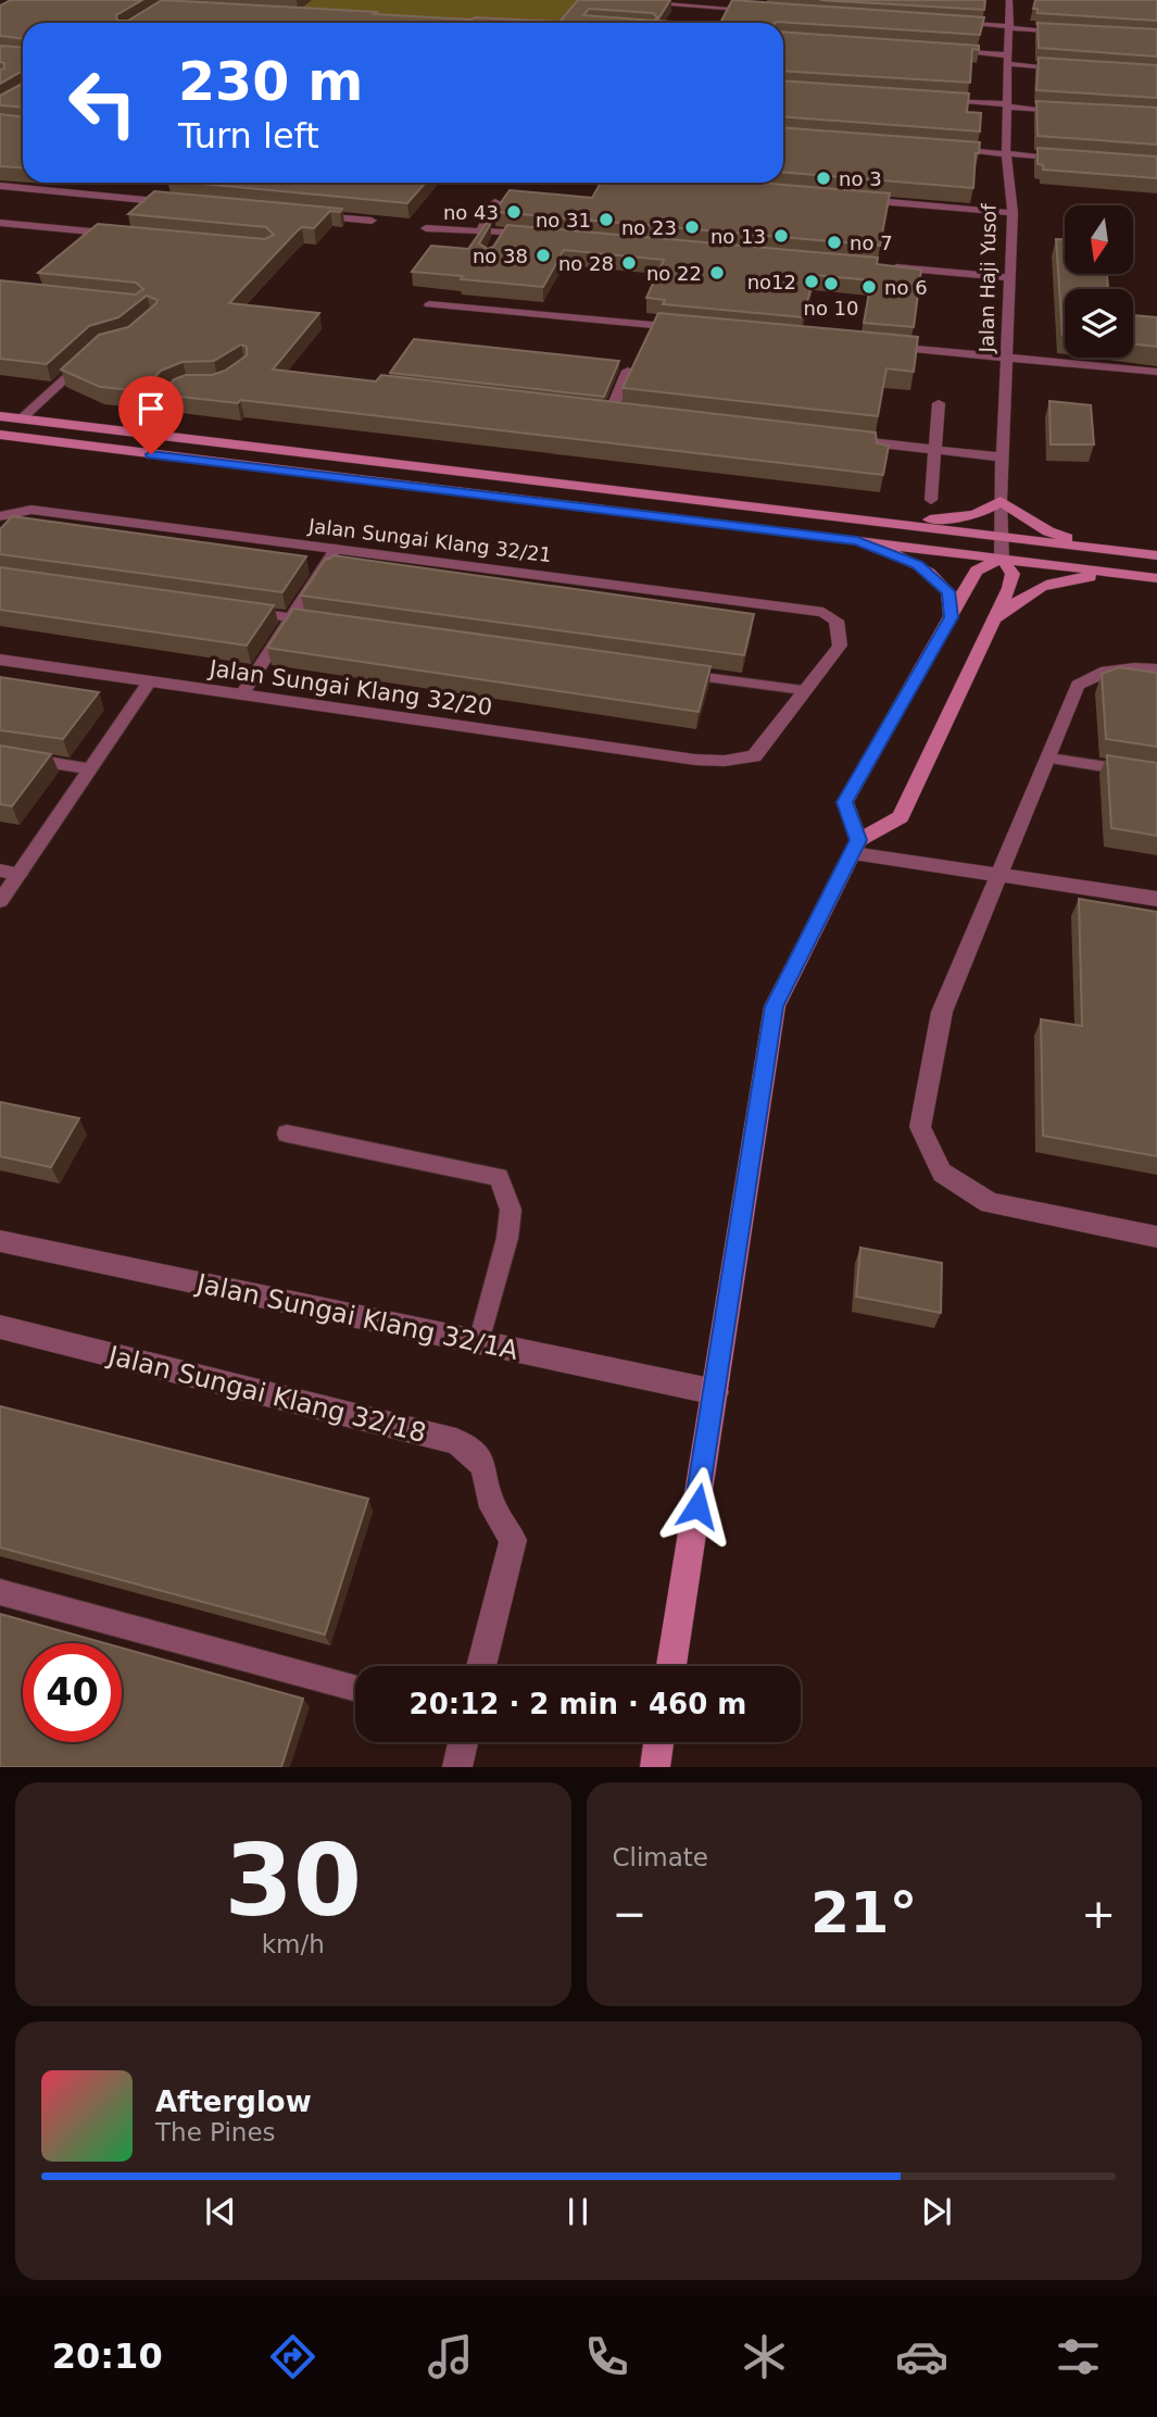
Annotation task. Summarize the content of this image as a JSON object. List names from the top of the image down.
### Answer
{
  "streets": {
    "street": [
      "Jalan Haji Yusof",
      "Jalan Sungai Klang 32/21",
      "Jalan Sungai Klang 32/20",
      "Jalan Sungai Klang 32/1A",
      "Jalan Sungai Klang 32/18"
    ]
  },
  "crossings": [
    ["Jalan Sungai Klang 32/21", "Jalan Sungai Klang 32/20"]
  ],
  "places": [
    "no 3",
    "no 43",
    "no 31",
    "no 23",
    "no 13",
    "no 7",
    "no 38",
    "no 28",
    "no 22",
    "no12",
    "no 10",
    "no 6"
  ],
  "north": "bottom",
  "page": {
    "turn": ["230 m", "Turn left"],
    "limit": "40",
    "trip": "20:12 · 2 min · 460 m",
    "tile": [
      ["30", "km/h"],
      "Climate"
    ],
    "heat": ["−", "21°", "+"],
    "song": ["Afterglow", "The Pines"],
    "tabs": "20:10"
  }
}
